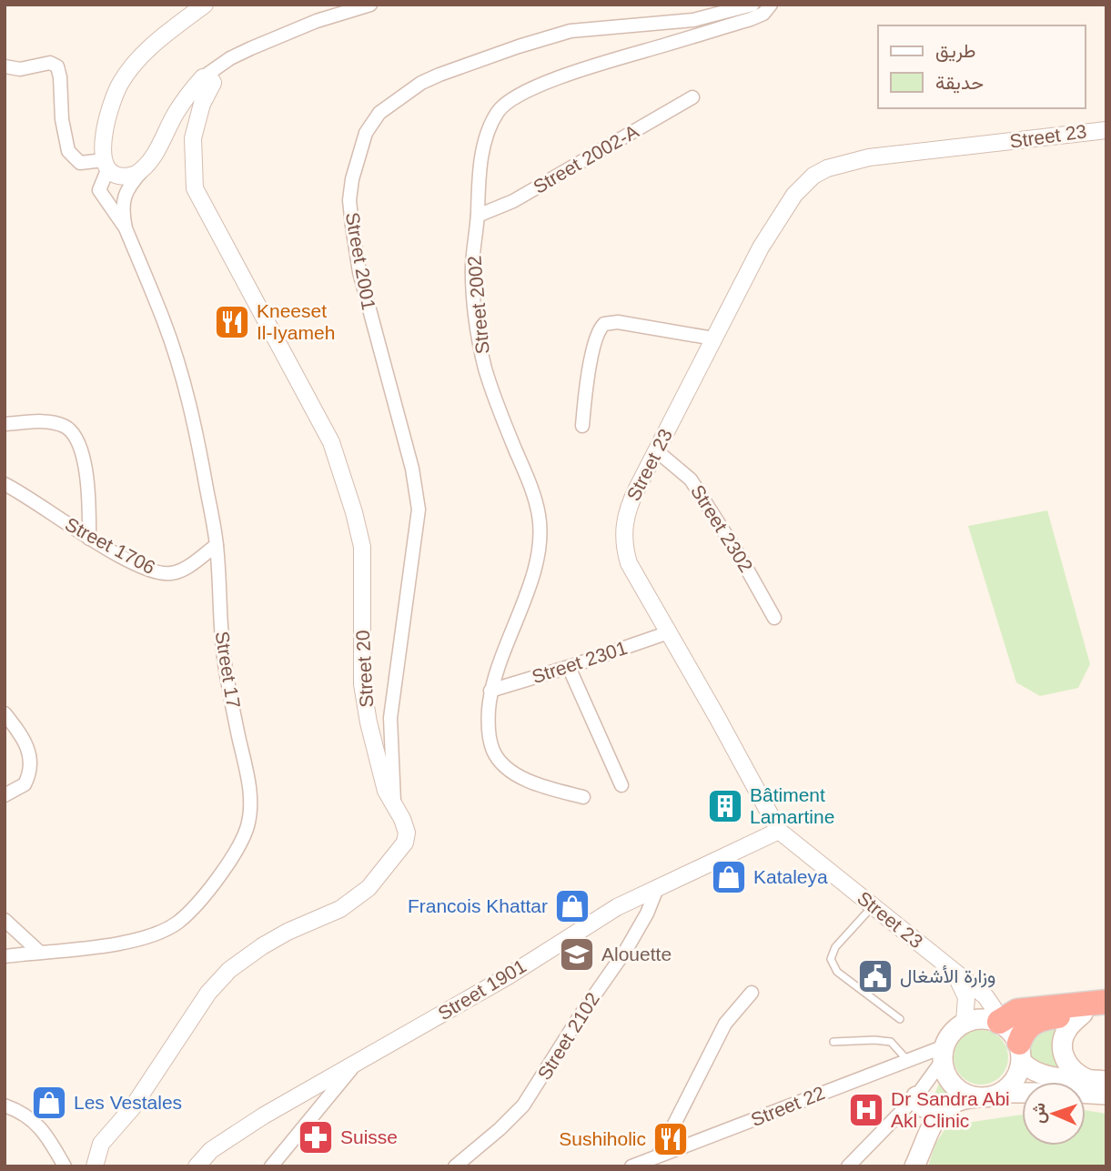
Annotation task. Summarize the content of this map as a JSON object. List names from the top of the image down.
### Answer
{
  "streets": {
    "street": [
      "Street 23",
      "Street 2002-A",
      "Street 2001",
      "Street 2002",
      "Street 2302",
      "Street 1706",
      "Street 2301",
      "Street 20",
      "Street 17",
      "Street 1901",
      "Street 2102",
      "Street 22"
    ]
  },
  "crossings": [
    ["Street 23", "Street 2302"],
    ["Street 23", "Street 2301"],
    ["Street 23", "Street 1901"],
    ["Street 23", "Street 22"],
    ["Street 2002-A", "Street 2002"],
    ["Street 2001", "Street 20"],
    ["Street 2002", "Street 2301"],
    ["Street 1706", "Street 17"],
    ["Street 1901", "Street 2102"]
  ],
  "places": {
    "restaurant": ["Kneeset Il-Iyameh", "Sushiholic"],
    "building": ["Bâtiment Lamartine"],
    "shop": ["Kataleya", "Francois Khattar", "Les Vestales"],
    "school or university": ["Alouette"],
    "public building": ["وزارة الأشغال"],
    "hospital": ["Dr Sandra Abi Akl Clinic"],
    "pharmacy": ["Suisse"]
  },
  "legend": ["طريق", "حديقة"],
  "north": "left"
}
